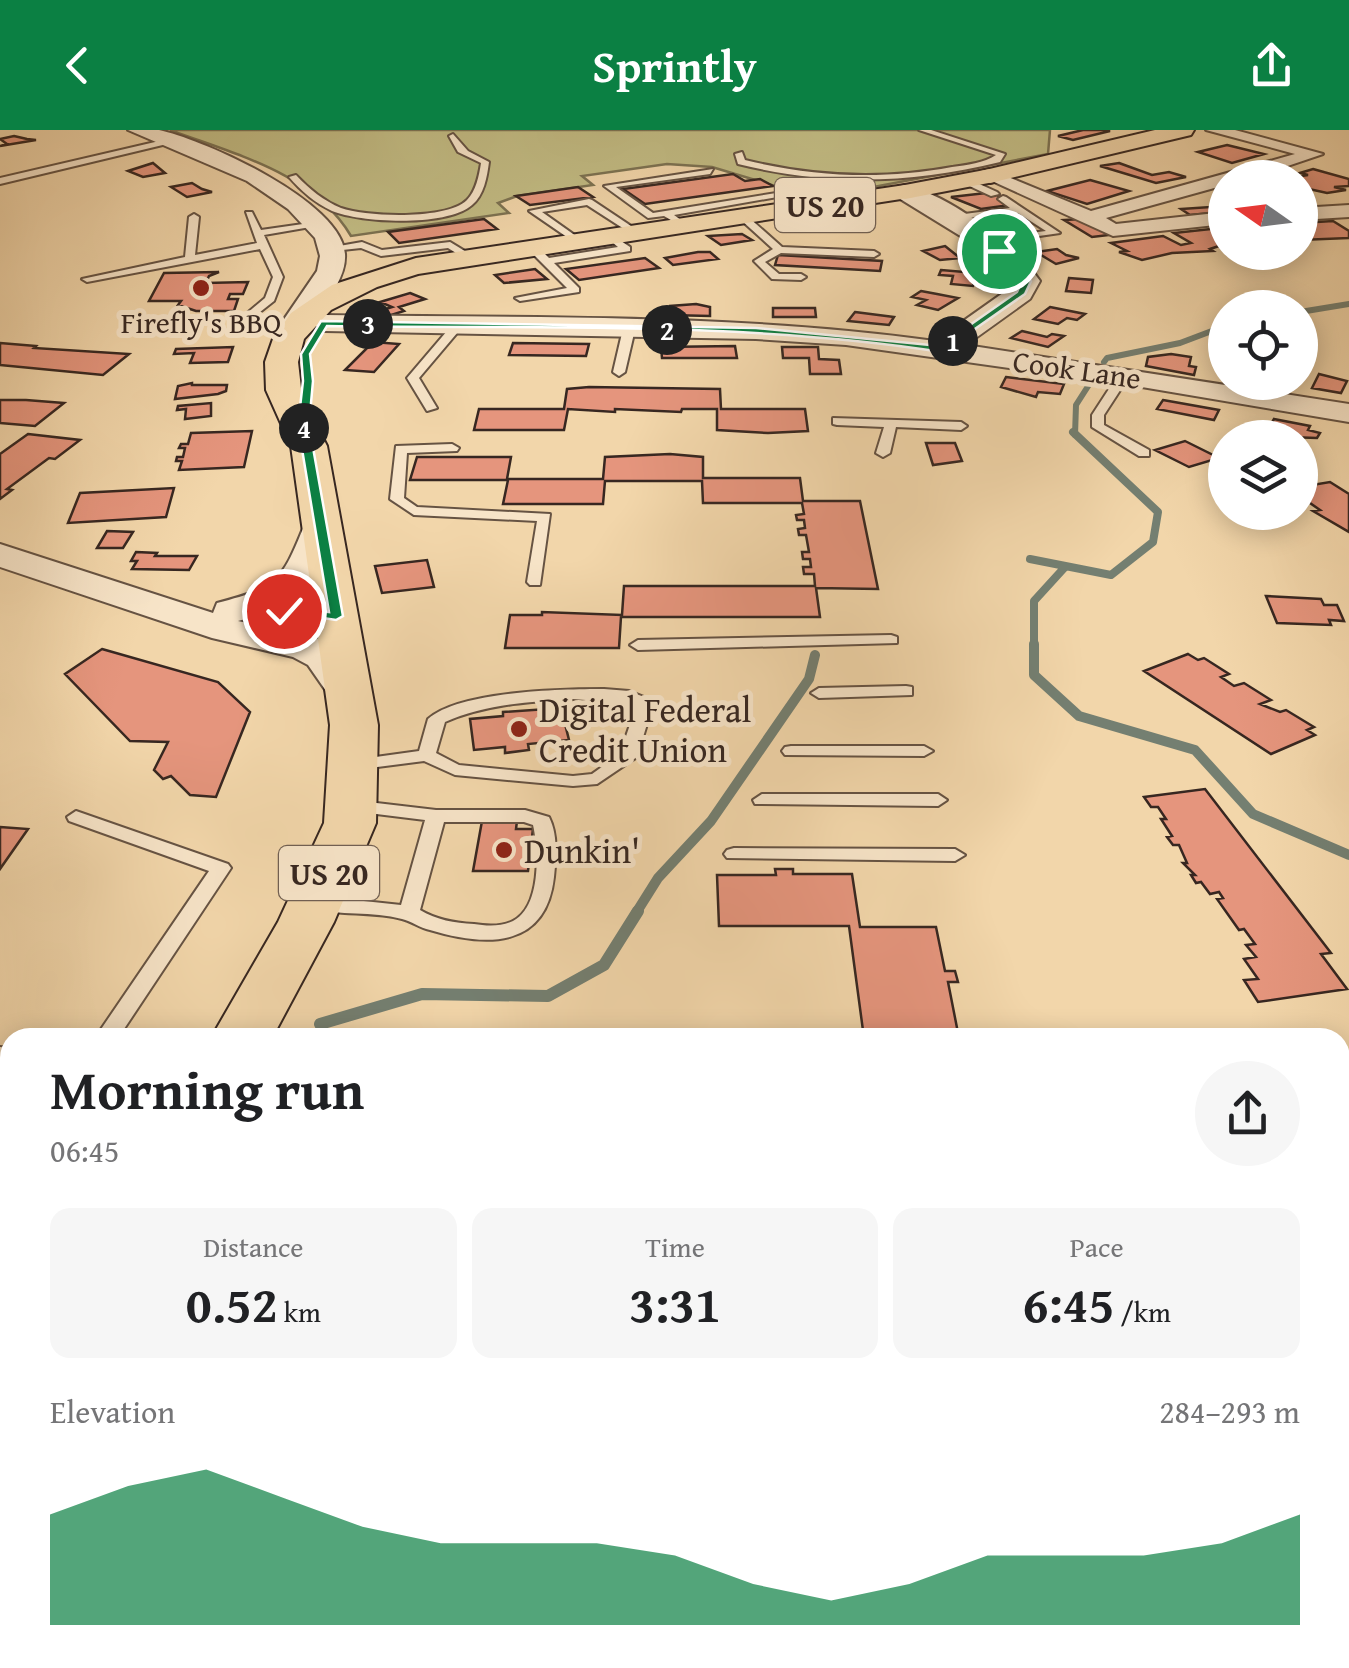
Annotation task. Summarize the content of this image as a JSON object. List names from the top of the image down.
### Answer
{
  "streets": {
    "main road": ["US 20"],
    "street": ["Cook Lane"]
  },
  "crossings": [
    ["US 20", "Cook Lane"]
  ],
  "places": ["Firefly's BBQ", "Digital Federal Credit Union", "Dunkin'"],
  "north": "left",
  "page": {
    "header": "Sprintly",
    "pins": [
      "3",
      "2",
      "1",
      "4"
    ],
    "heading": ["Morning run", "06:45"],
    "stats": [
      ["Distance", "0.52 km"],
      ["Time", "3:31"],
      ["Pace", "6:45 /km"]
    ],
    "chart": ["Elevation", "284–293 m"]
  }
}
